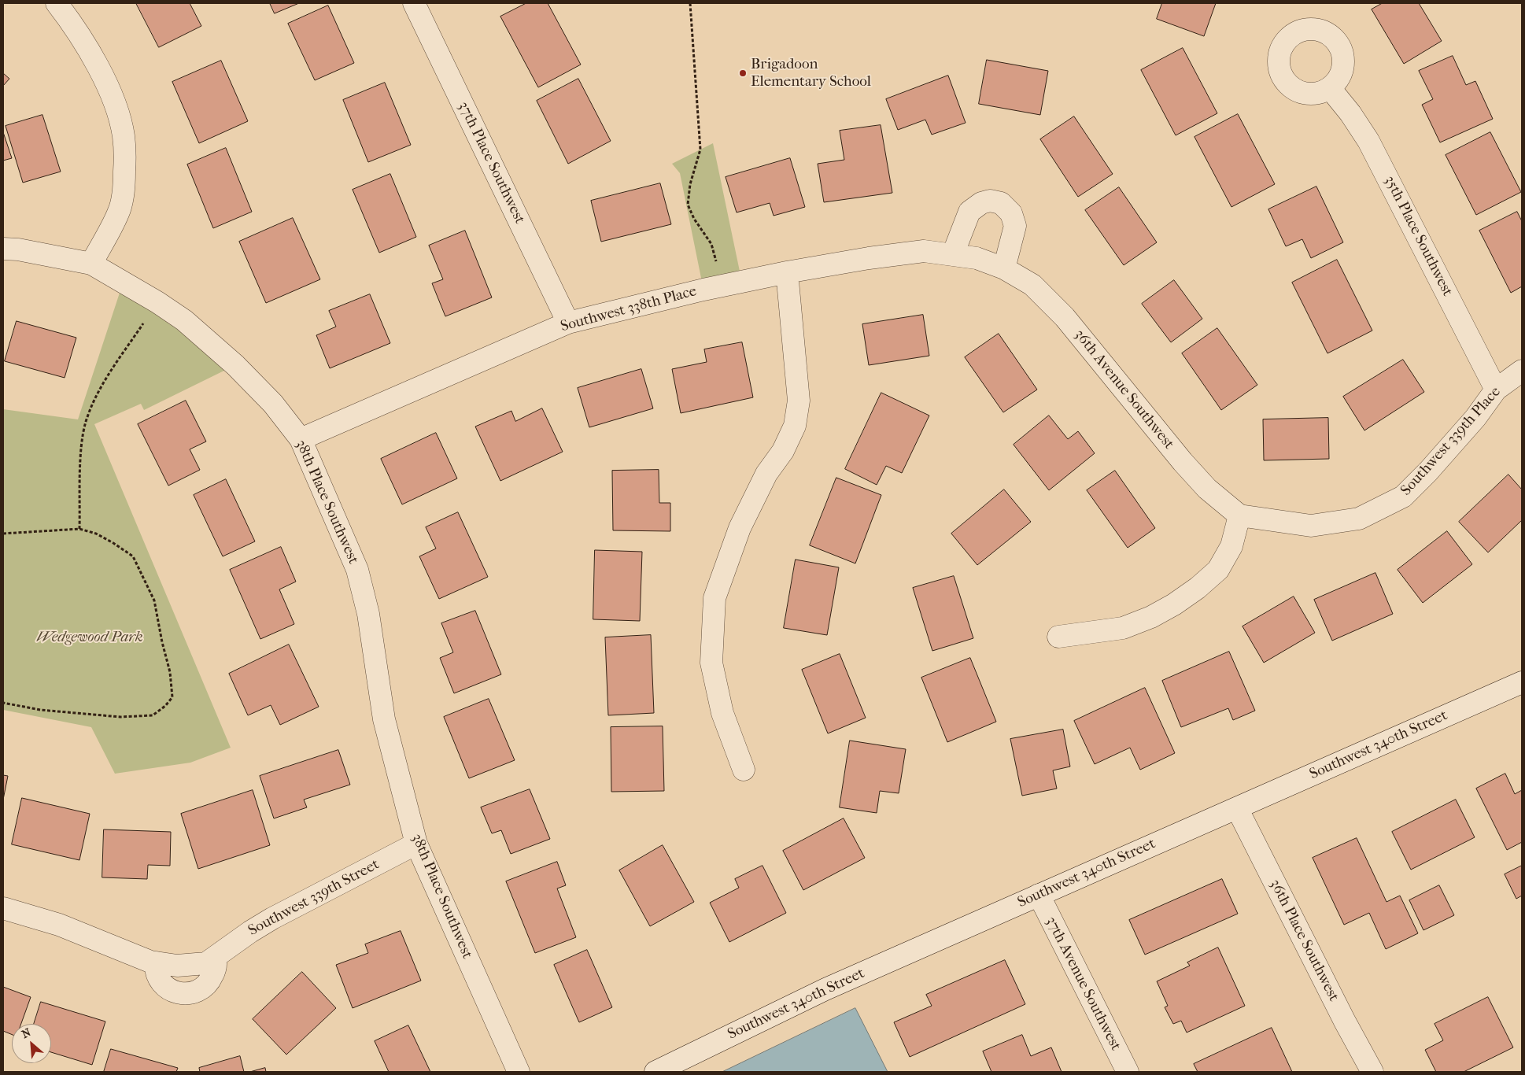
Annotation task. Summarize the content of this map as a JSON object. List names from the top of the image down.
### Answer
{
  "streets": {
    "street": [
      "37th Place Southwest",
      "35th Place Southwest",
      "Southwest 338th Place",
      "36th Avenue Southwest",
      "Southwest 339th Place",
      "38th Place Southwest",
      "Southwest 340th Street",
      "Southwest 339th Street",
      "36th Place Southwest",
      "37th Avenue Southwest"
    ]
  },
  "crossings": [
    ["37th Place Southwest", "Southwest 338th Place"],
    ["35th Place Southwest", "Southwest 339th Place"],
    ["Southwest 338th Place", "36th Avenue Southwest"],
    ["Southwest 338th Place", "38th Place Southwest"],
    ["36th Avenue Southwest", "Southwest 339th Place"],
    ["38th Place Southwest", "Southwest 339th Street"],
    ["Southwest 340th Street", "36th Place Southwest"],
    ["Southwest 340th Street", "37th Avenue Southwest"]
  ],
  "parks": ["Wedgewood Park"],
  "places": ["Brigadoon Elementary School"],
  "north": "top left"
}
